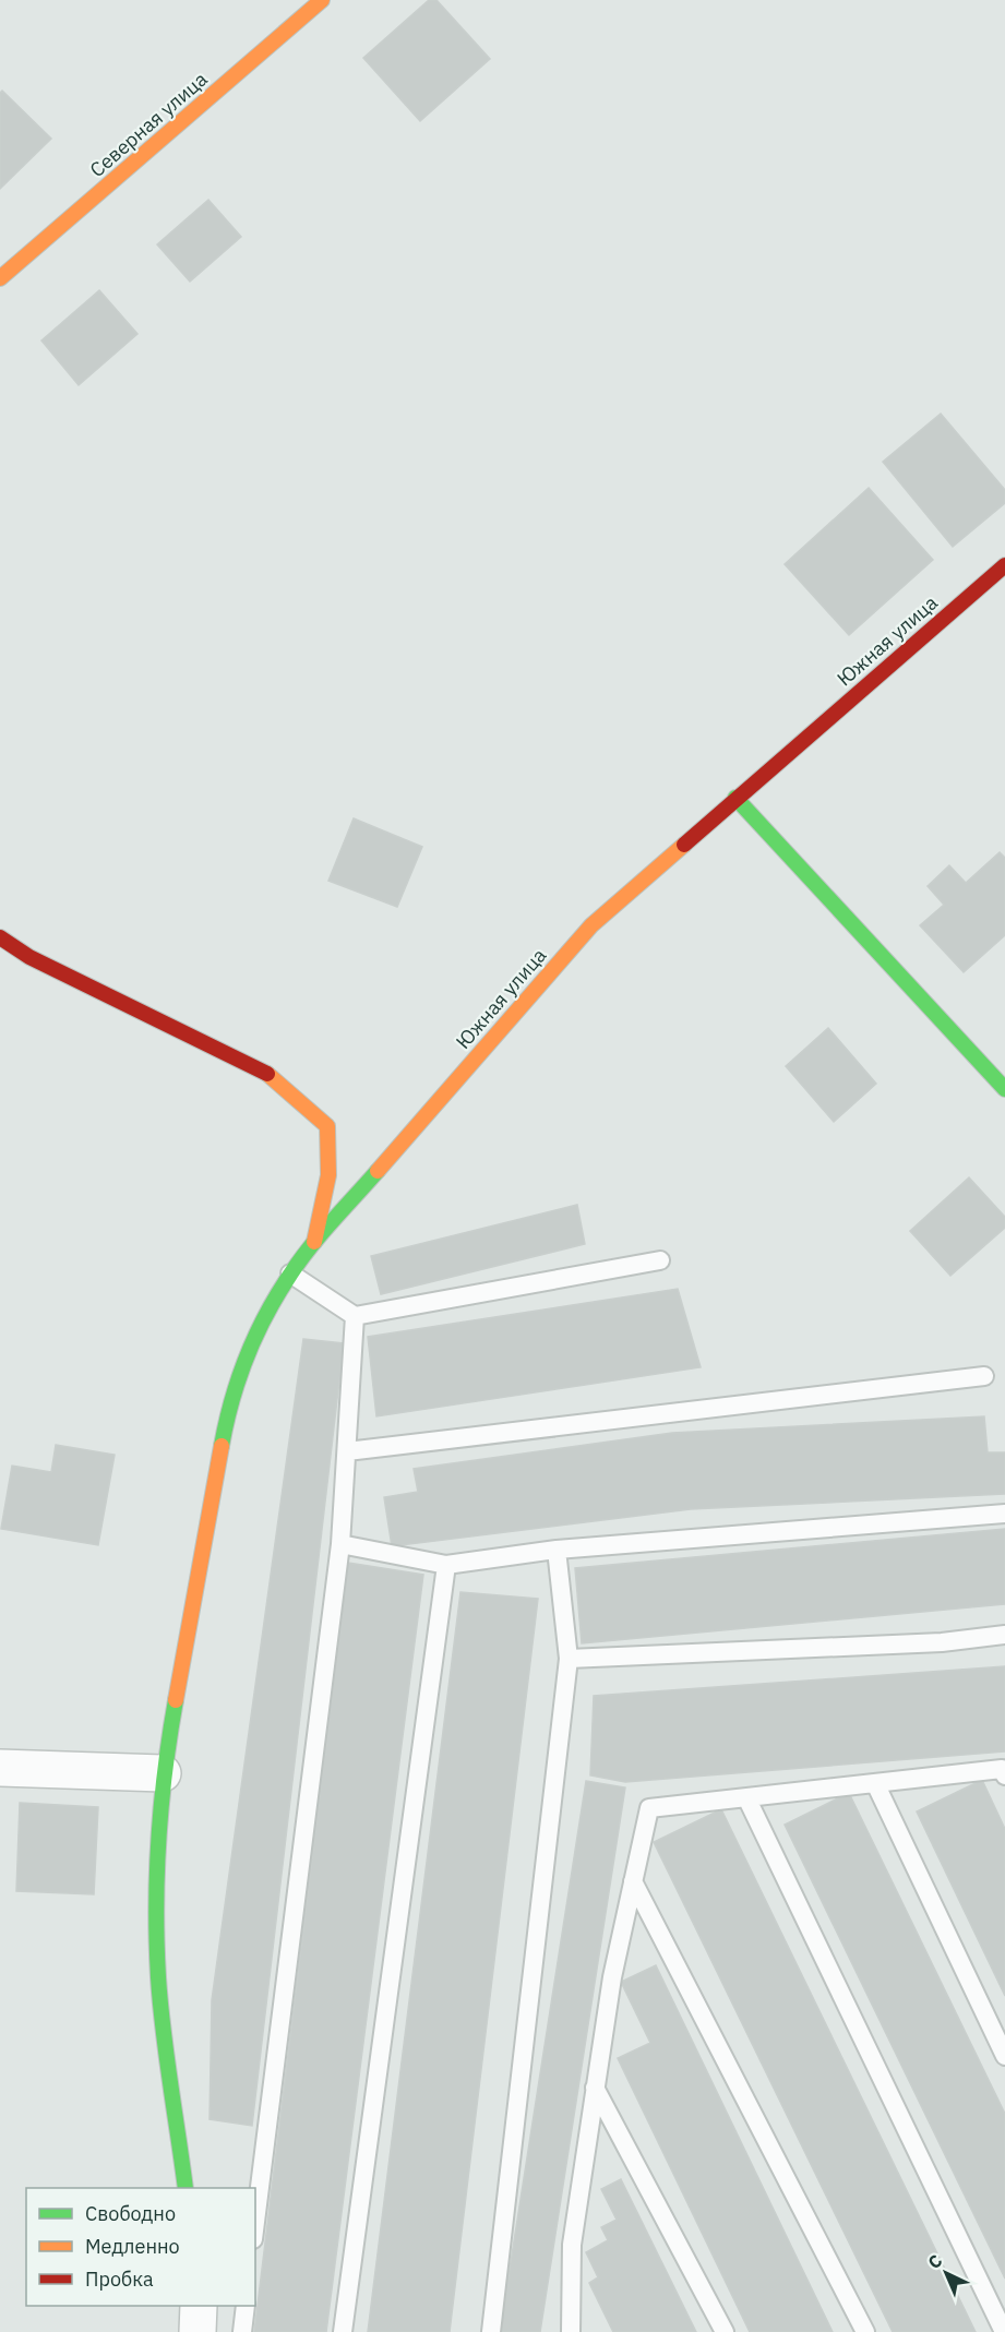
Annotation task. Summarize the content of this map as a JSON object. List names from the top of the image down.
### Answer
{
  "streets": {
    "street": ["Северная улица", "Южная улица"]
  },
  "legend": ["Свободно", "Медленно", "Пробка"],
  "north": "top left"
}
